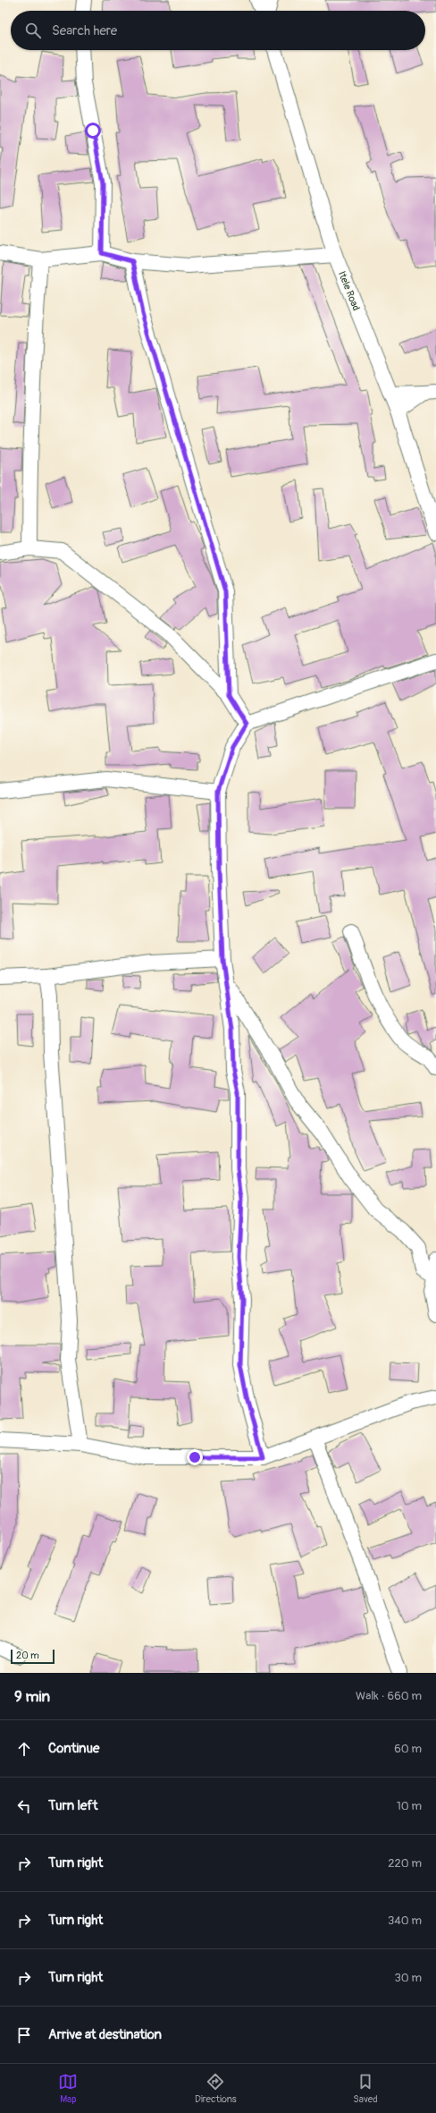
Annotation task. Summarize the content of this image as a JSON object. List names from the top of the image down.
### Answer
{
  "streets": {
    "street": ["Itele Road"]
  },
  "scale_bar": "20 m",
  "page": {
    "search": "Search here",
    "scale": "20 m",
    "heading": ["9 min", "Walk · 660 m"],
    "list": [
      ["Continue", "60 m"],
      ["Turn left", "10 m"],
      ["Turn right", "220 m"],
      ["Turn right", "340 m"],
      ["Turn right", "30 m"],
      "Arrive at destination"
    ],
    "nav": ["Map", "Directions", "Saved"]
  }
}
